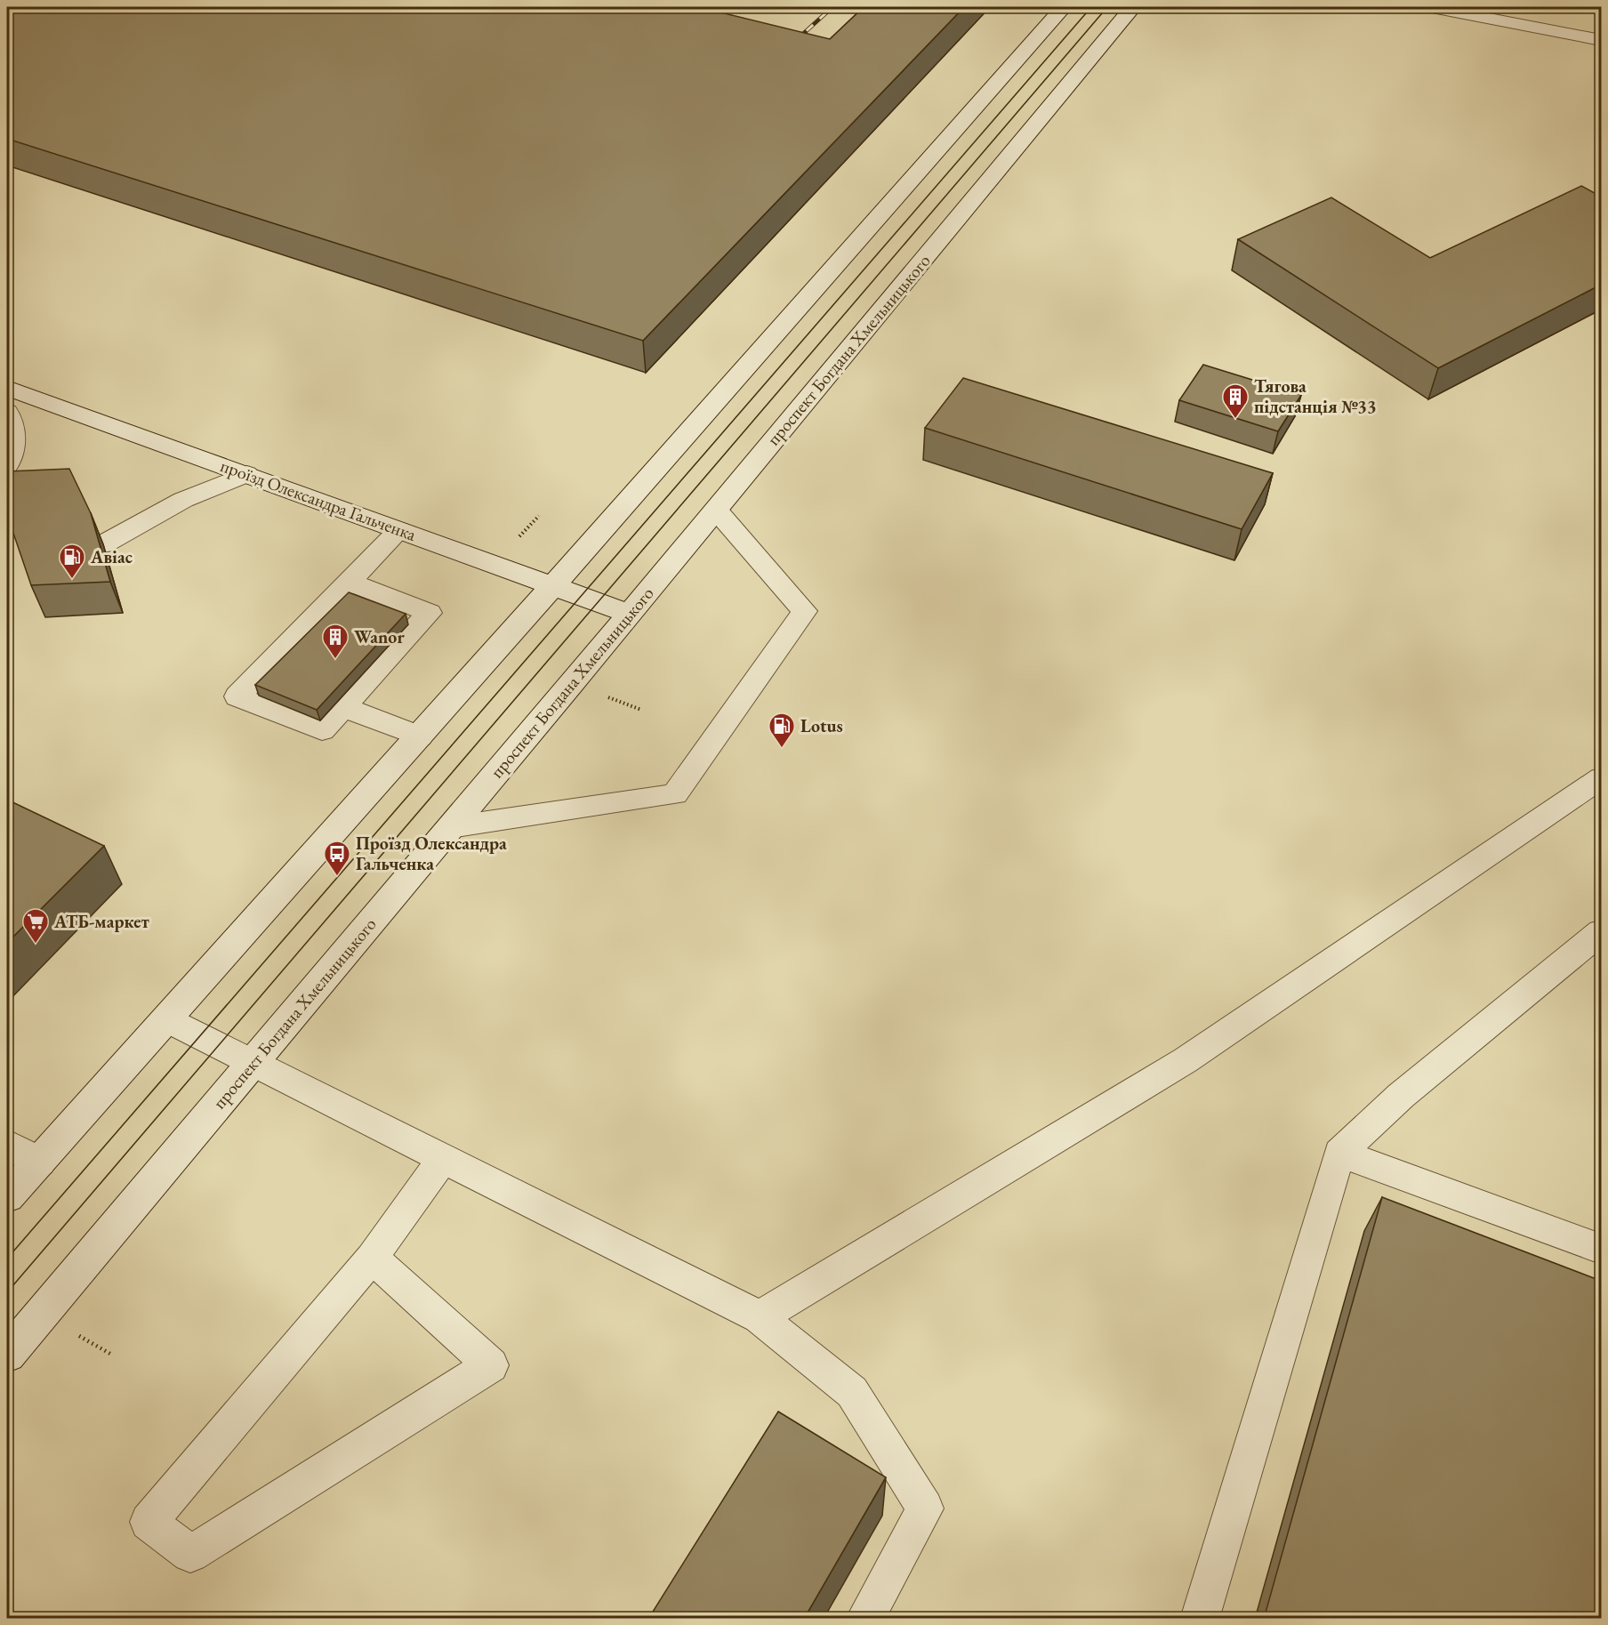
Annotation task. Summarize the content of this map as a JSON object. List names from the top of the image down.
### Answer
{
  "streets": {
    "main road": ["проспект Богдана Хмельницького", "проїзд Олександра Гальченка"]
  },
  "crossings": [
    ["проспект Богдана Хмельницького", "проїзд Олександра Гальченка"]
  ],
  "places": {
    "building": ["Тягова пiдстанцiя №33", "Wanor"],
    "fuel station": ["Авіас", "Lotus"],
    "bus stop": ["Проїзд Олександра Гальченка"],
    "supermarket": ["АТБ-маркет"]
  }
}
